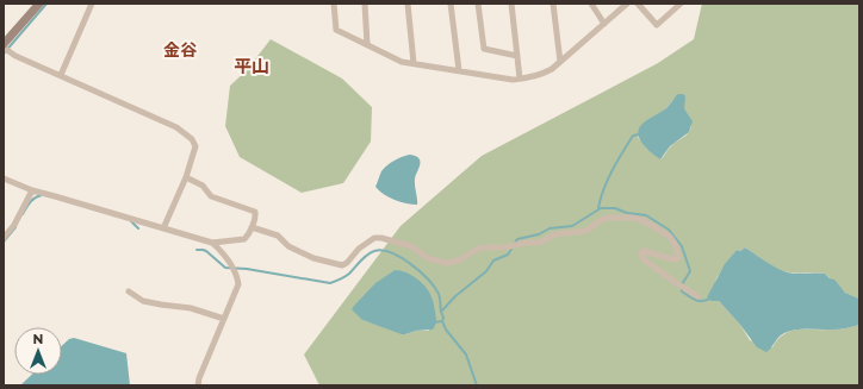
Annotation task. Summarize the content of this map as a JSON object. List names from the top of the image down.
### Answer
{
  "districts": ["金谷", "平山"],
  "north": "top"
}
